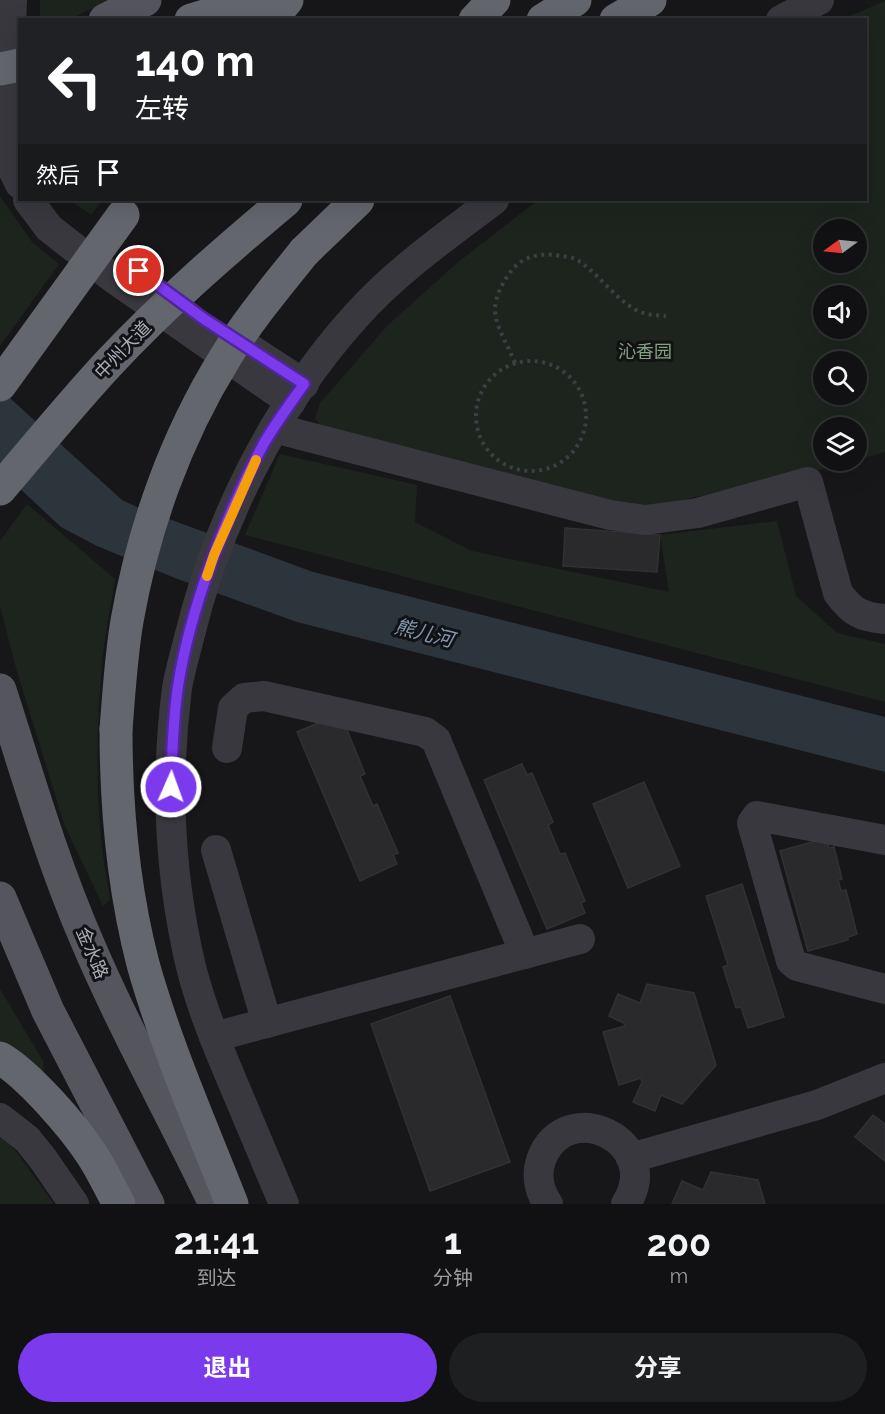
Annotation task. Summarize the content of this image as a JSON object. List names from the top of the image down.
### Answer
{
  "streets": {
    "highway": ["中州大道"],
    "main road": ["金水路"]
  },
  "water": ["熊儿河"],
  "parks": ["沁香园"],
  "north": "left",
  "page": {
    "turn": ["140 m", "左转"],
    "then": "然后",
    "eta": [
      "21:41",
      "到达",
      "1",
      "分钟",
      "200",
      "m"
    ],
    "buttons": ["退出", "分享"]
  }
}
